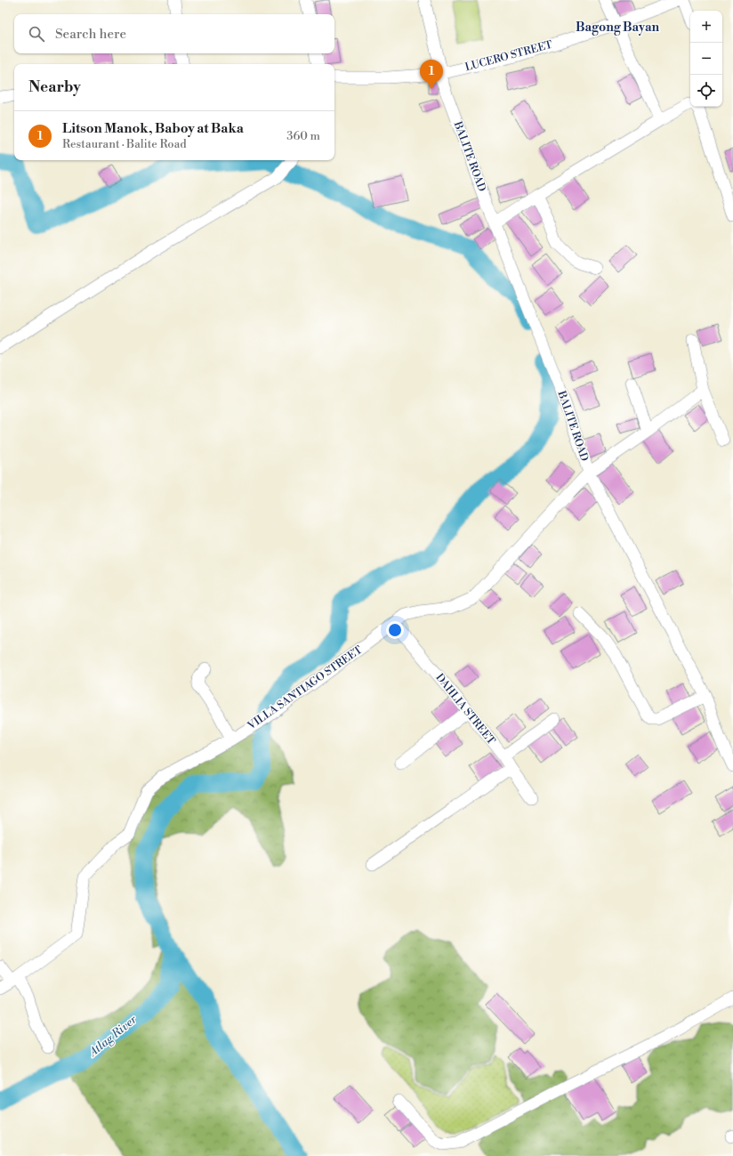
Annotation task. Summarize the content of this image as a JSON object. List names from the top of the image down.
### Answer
{
  "streets": {
    "street": [
      "LUCERO STREET",
      "BALITE ROAD",
      "VILLA SANTIAGO STREET",
      "DAHLIA STREET"
    ]
  },
  "crossings": [
    ["LUCERO STREET", "BALITE ROAD"],
    ["BALITE ROAD", "VILLA SANTIAGO STREET"],
    ["VILLA SANTIAGO STREET", "DAHLIA STREET"]
  ],
  "districts": ["Bagong Bayan"],
  "water": ["Atlag River"],
  "page": {
    "map_buttons": ["+", "−"],
    "search": "Search here",
    "pins": "1",
    "heading": "Nearby",
    "list": [
      {
        "mark": "1",
        "name": "Litson Manok, Baboy at Baka",
        "note": "Restaurant · Balite Road",
        "value": "360 m"
      }
    ]
  }
}
